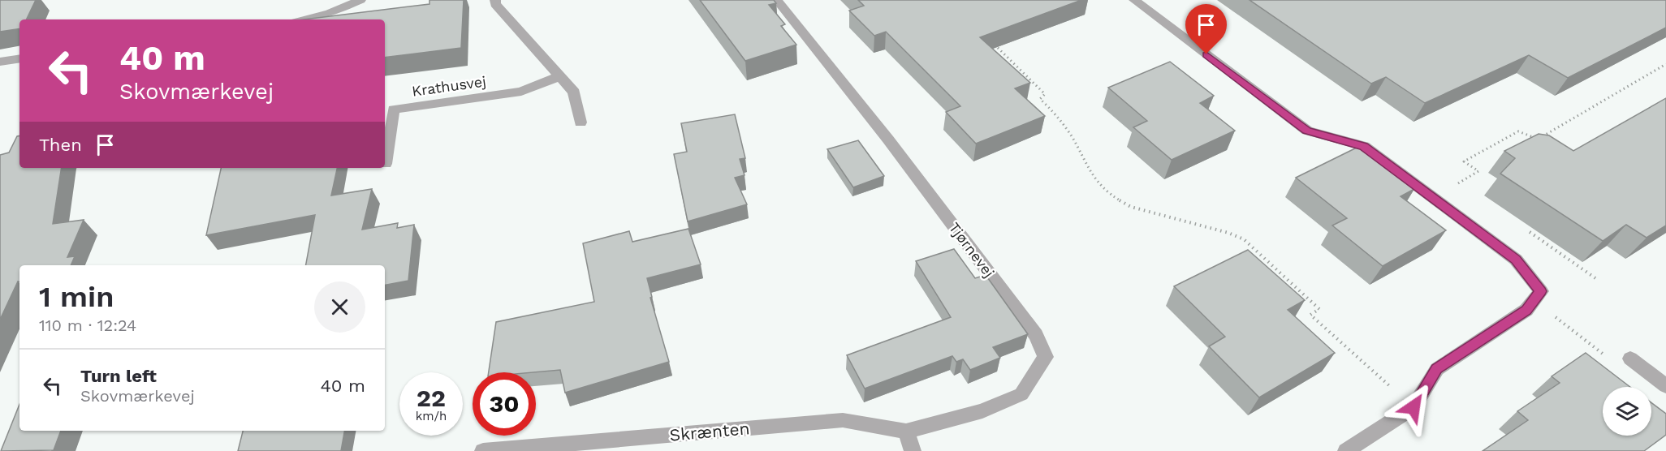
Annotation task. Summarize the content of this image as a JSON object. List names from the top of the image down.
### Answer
{
  "streets": {
    "street": ["Krathusvej", "Tjørnevej", "Skrænten"]
  },
  "crossings": [
    ["Tjørnevej", "Skrænten"]
  ],
  "page": {
    "turn": ["40 m", "Skovmærkevej"],
    "then": "Then",
    "heading": ["1 min", "110 m · 12:24"],
    "list": [
      {
        "name": "Turn left",
        "note": "Skovmærkevej",
        "value": "40 m"
      }
    ],
    "speed": "22 km/h",
    "limit": "30"
  }
}
